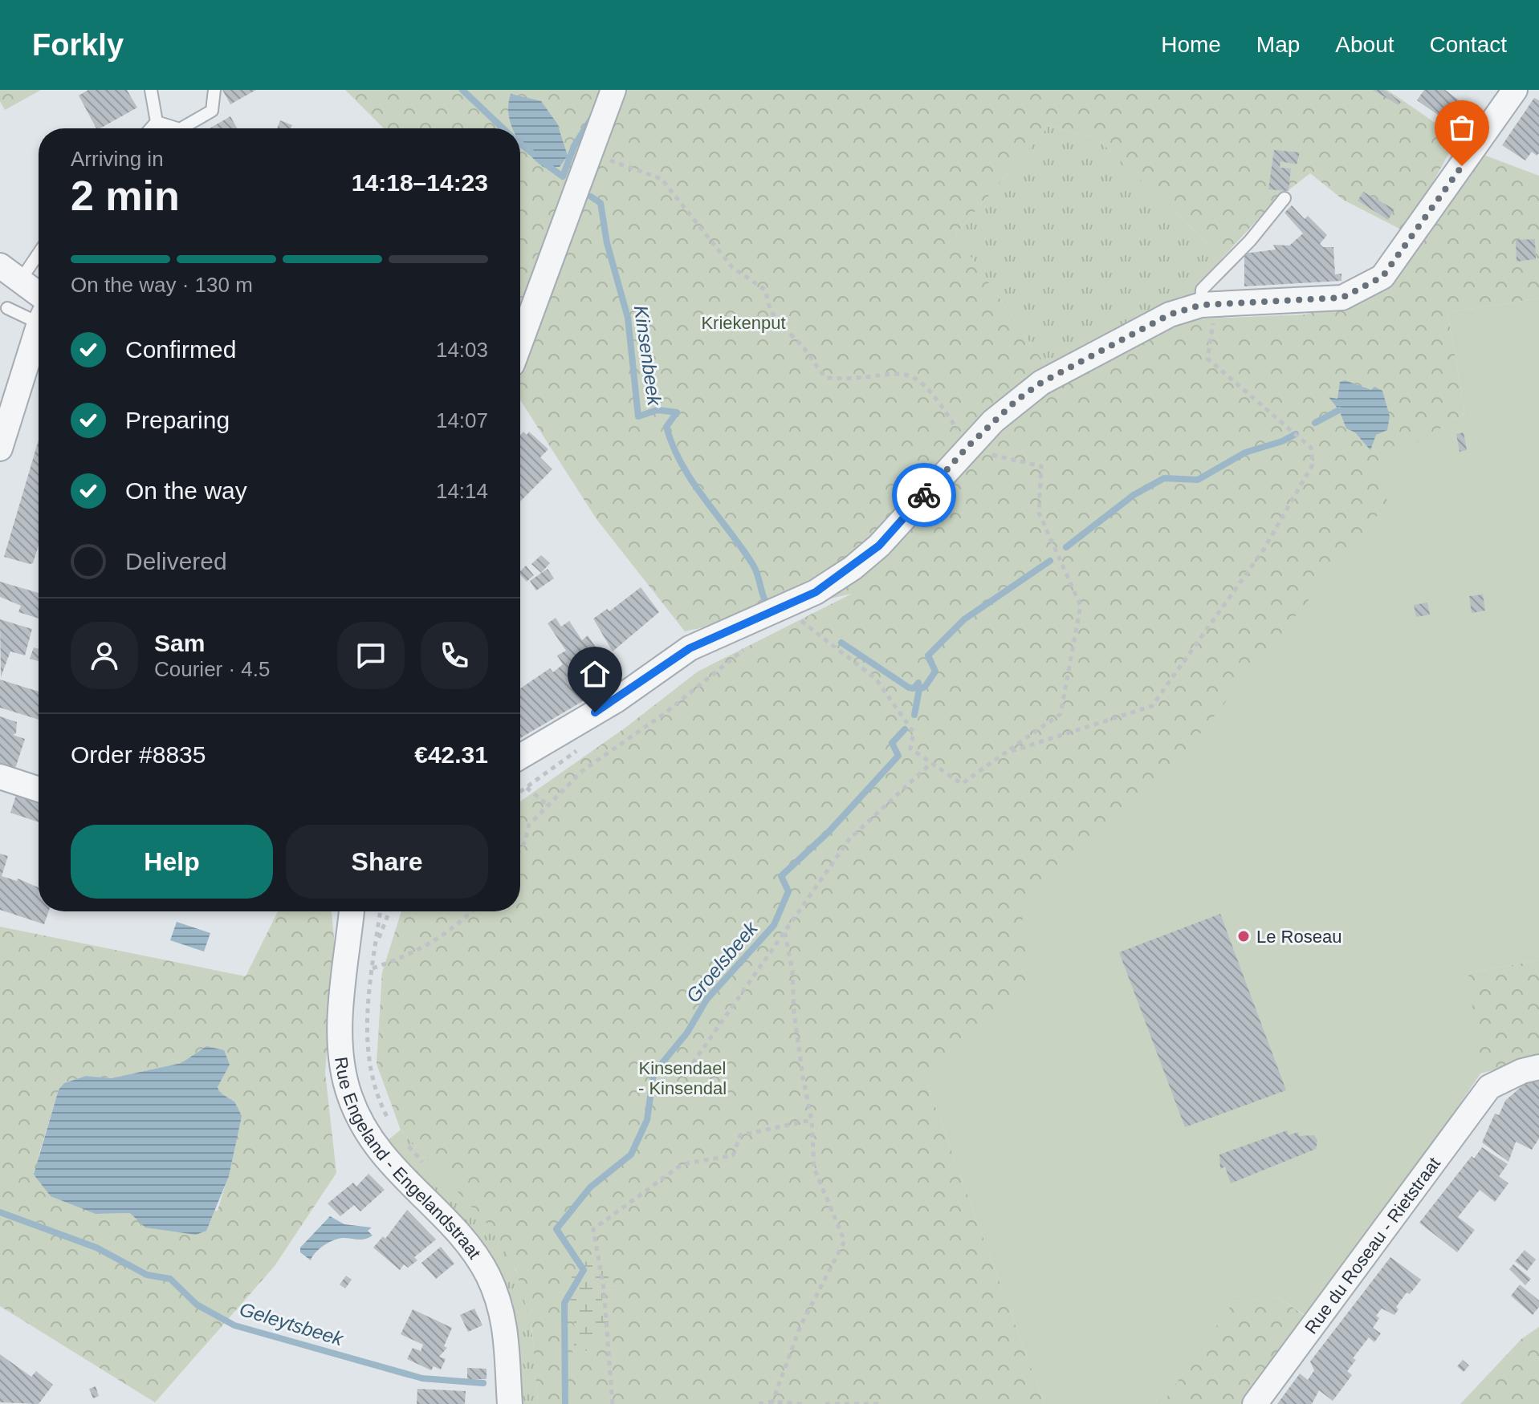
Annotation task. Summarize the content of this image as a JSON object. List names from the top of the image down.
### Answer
{
  "streets": {
    "street": ["Rue Engeland - Engelandstraat", "Rue du Roseau - Rietstraat"]
  },
  "water": ["Kinsenbeek", "Groelsbeek", "Geleytsbeek"],
  "parks": ["Kriekenput", "Kinsendael - Kinsendal"],
  "places": ["Le Roseau"],
  "page": {
    "header": "Forkly",
    "nav": [
      "Home",
      "Map",
      "About",
      "Contact"
    ],
    "heading": ["2 min", "Arriving in", "14:18–14:23"],
    "panel": [
      "Sam",
      "Courier · 4.5",
      "Order #8835",
      "€42.31"
    ],
    "bar": "On the way · 130 m",
    "list": [
      ["Confirmed", "14:03"],
      ["Preparing", "14:07"],
      ["On the way", "14:14"],
      "Delivered"
    ],
    "buttons": ["Help", "Share"]
  }
}
